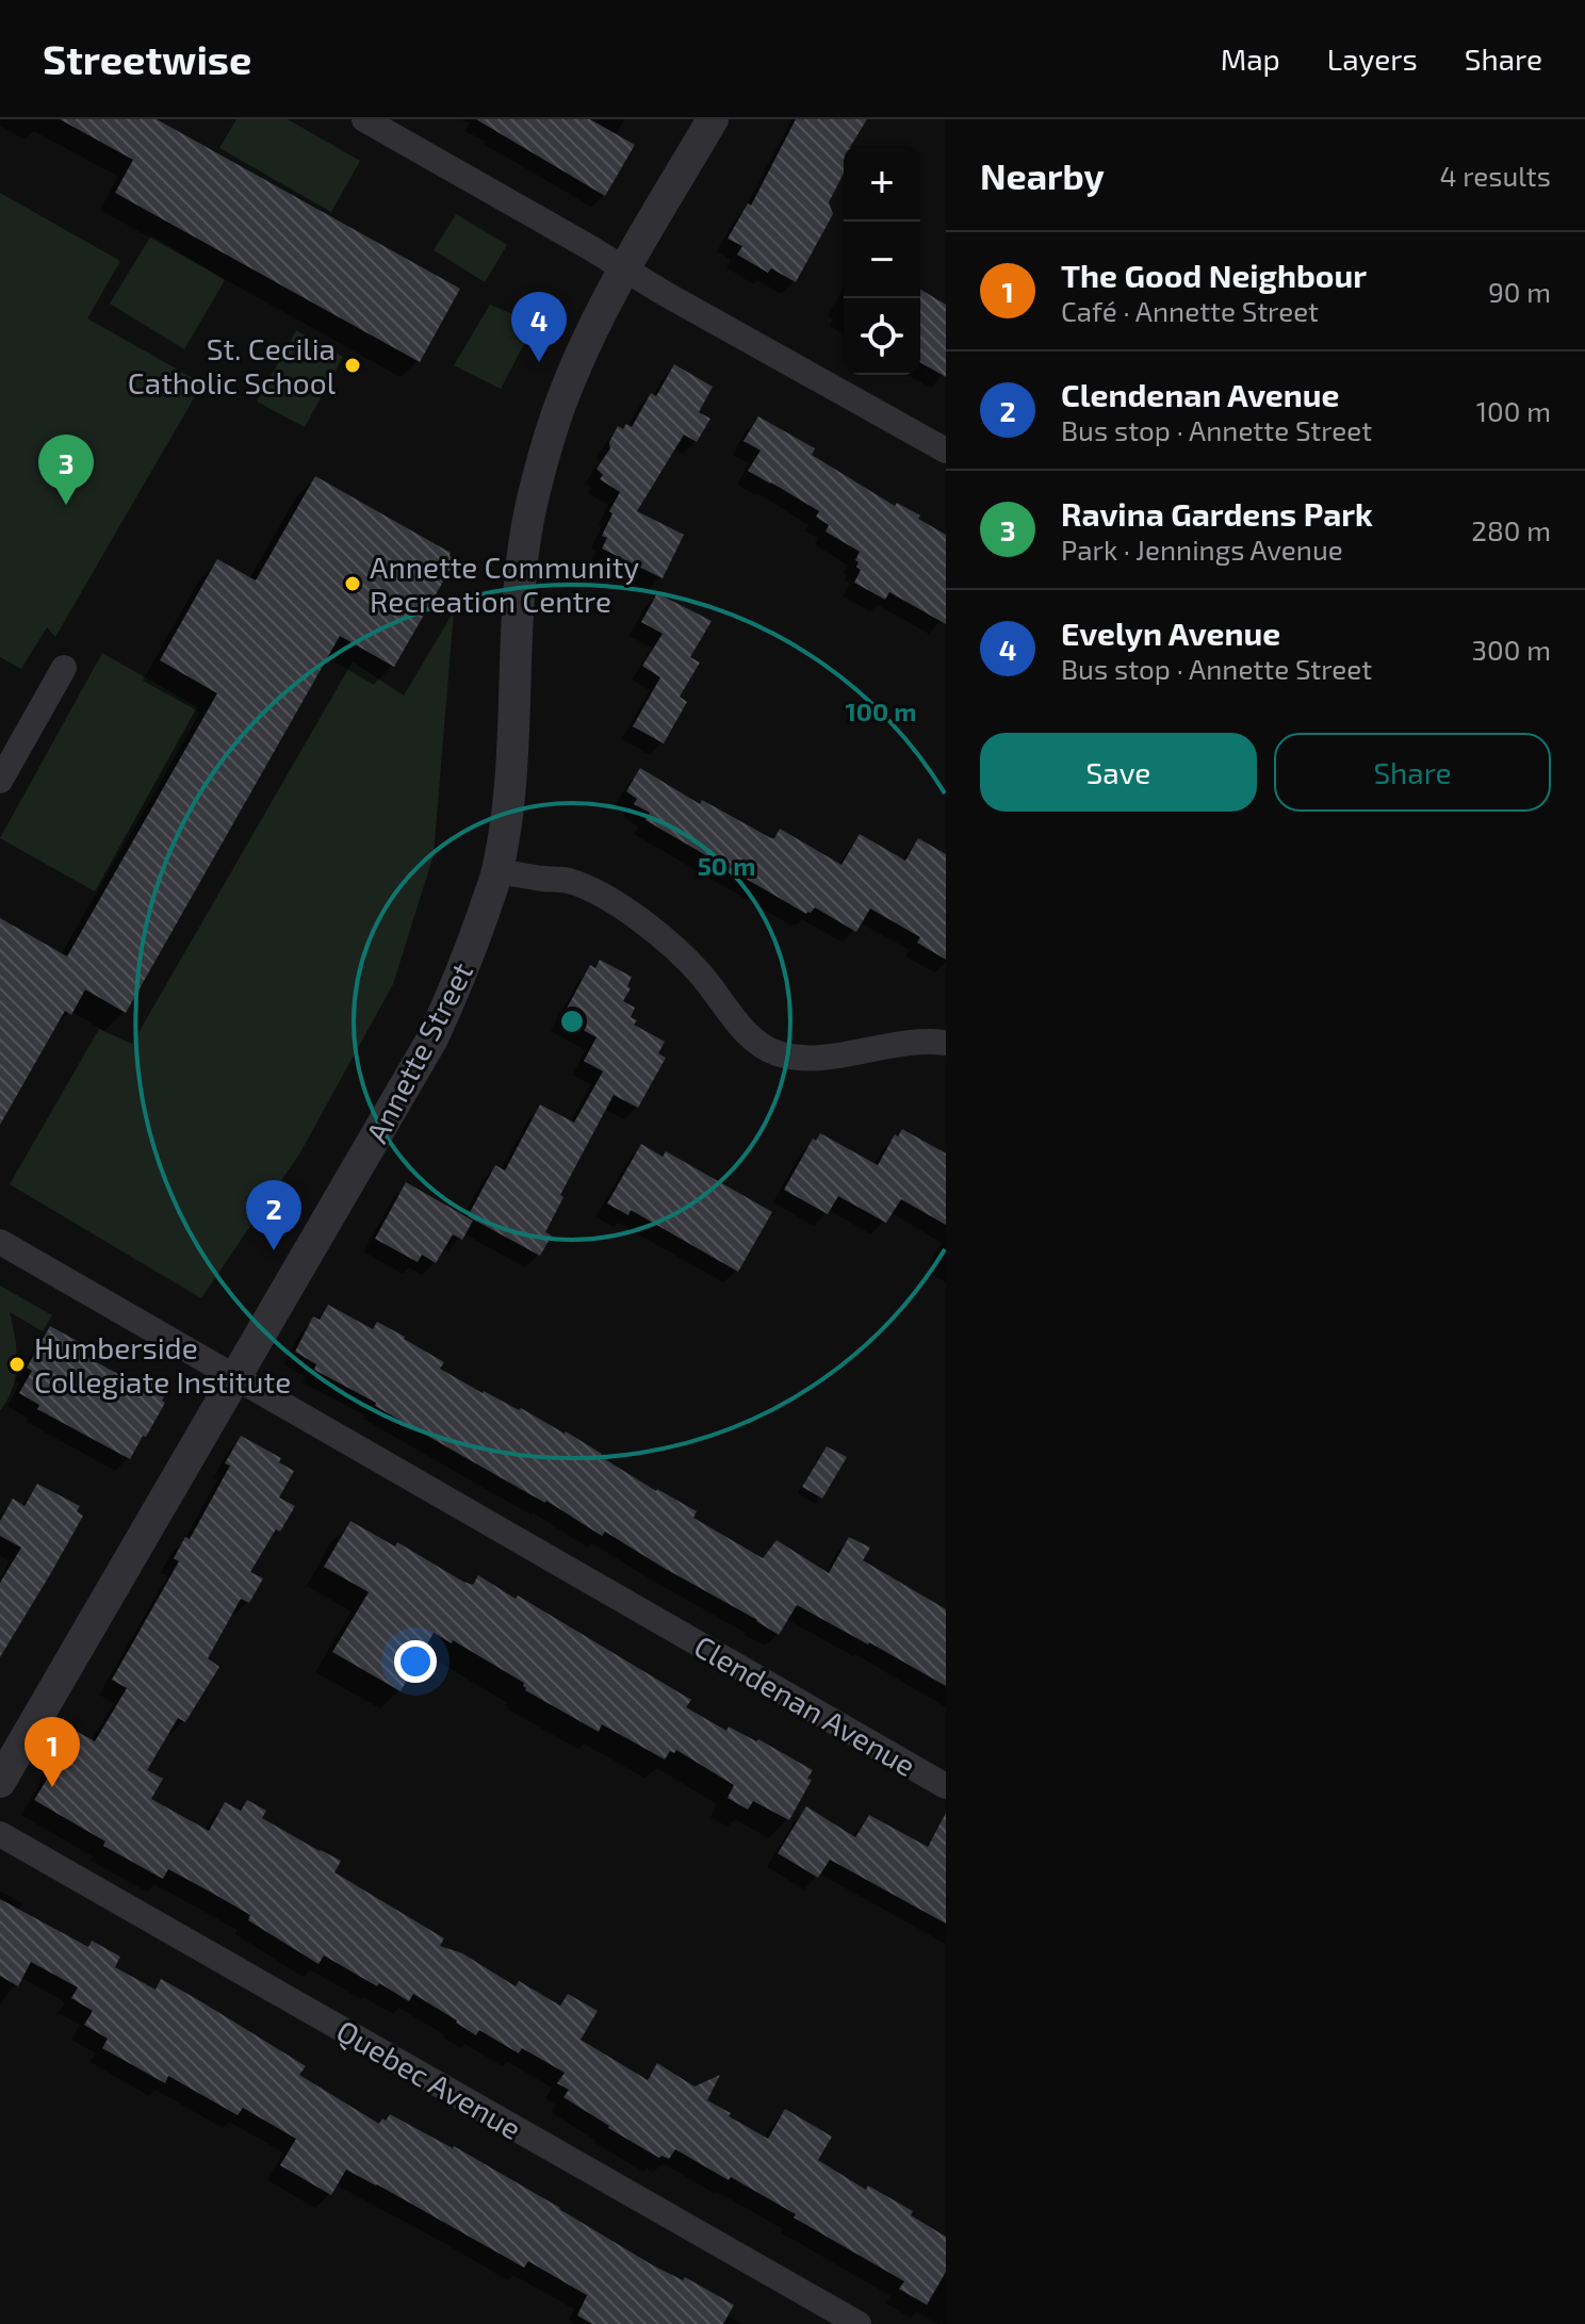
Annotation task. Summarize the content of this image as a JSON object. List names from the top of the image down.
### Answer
{
  "streets": {
    "street": ["Annette Street", "Clendenan Avenue", "Quebec Avenue"]
  },
  "crossings": [
    ["Annette Street", "Clendenan Avenue"]
  ],
  "places": ["St. Cecilia Catholic School", "Annette Community Recreation Centre", "Humberside Collegiate Institute"],
  "page": {
    "header": "Streetwise",
    "nav": ["Map", "Layers", "Share"],
    "heading": ["Nearby", "4 results"],
    "map_buttons": ["+", "−"],
    "list": [
      {
        "mark": "1",
        "name": "The Good Neighbour",
        "note": "Café · Annette Street",
        "value": "90 m"
      },
      {
        "mark": "2",
        "name": "Clendenan Avenue",
        "note": "Bus stop · Annette Street",
        "value": "100 m"
      },
      {
        "mark": "3",
        "name": "Ravina Gardens Park",
        "note": "Park · Jennings Avenue",
        "value": "280 m"
      },
      {
        "mark": "4",
        "name": "Evelyn Avenue",
        "note": "Bus stop · Annette Street",
        "value": "300 m"
      }
    ],
    "pins": [
      "4",
      "3",
      "2",
      "1"
    ],
    "buttons": ["Save", "Share"]
  },
  "rings": ["100 m", "50 m"]
}
